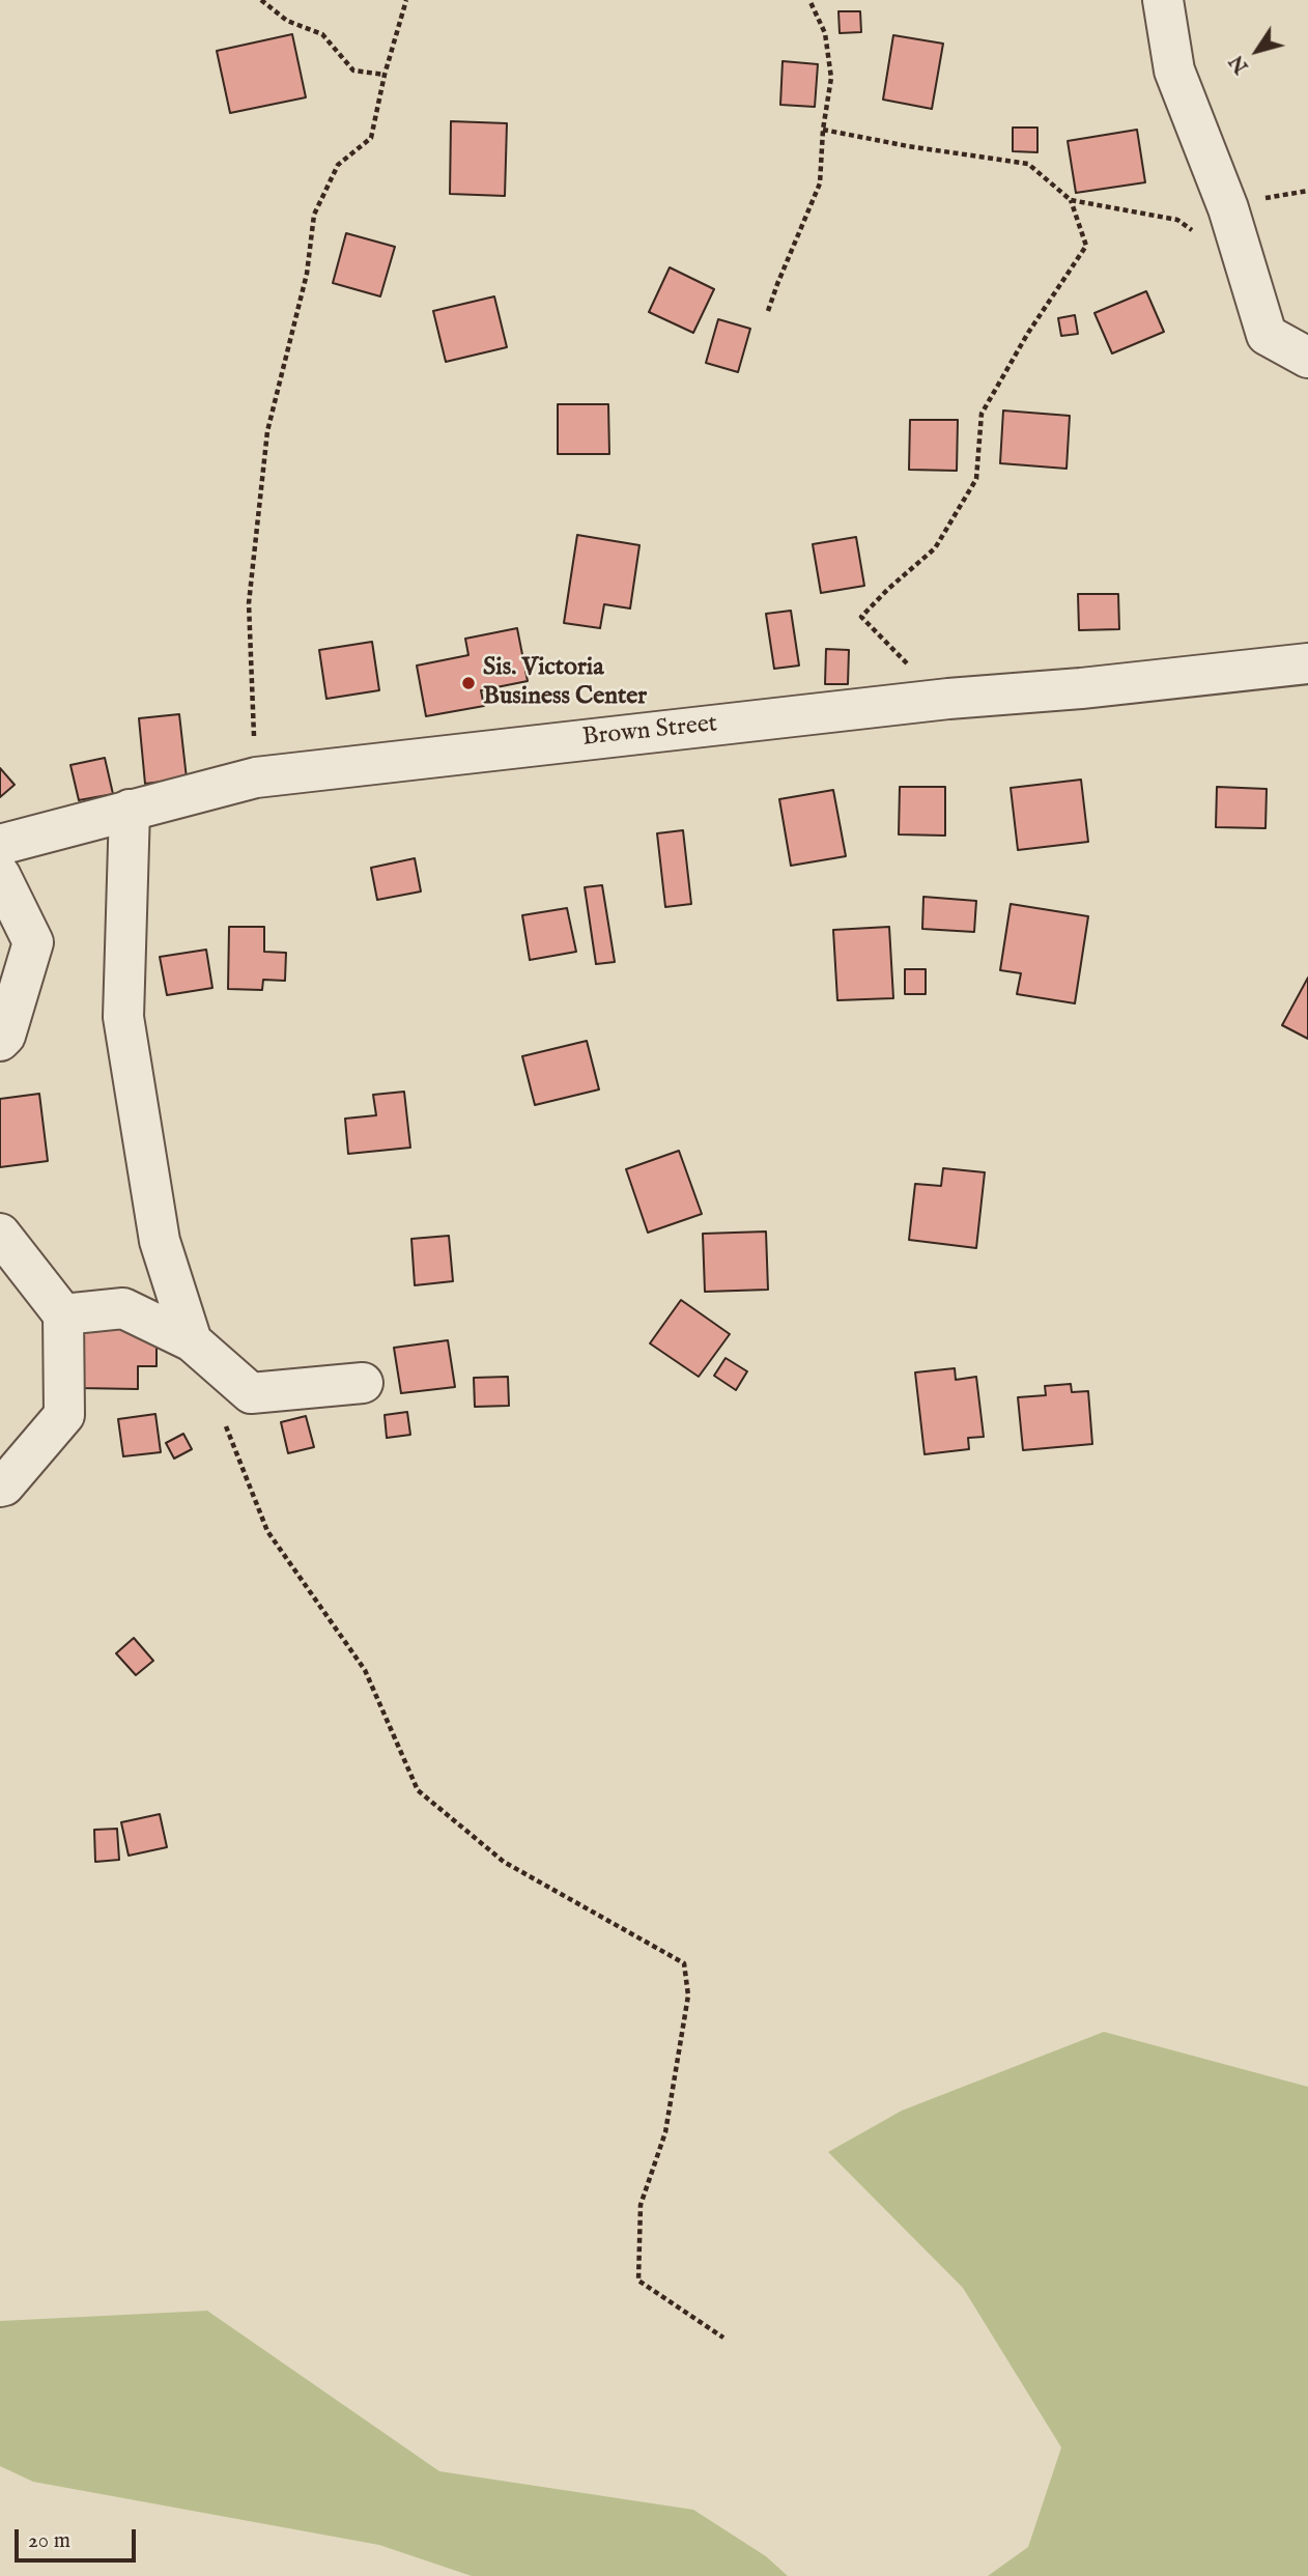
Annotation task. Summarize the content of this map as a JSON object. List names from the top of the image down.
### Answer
{
  "streets": {
    "street": ["Brown Street"]
  },
  "places": ["Sis. Victoria Business Center"],
  "scale_bar": "20 m",
  "north": "bottom left"
}
